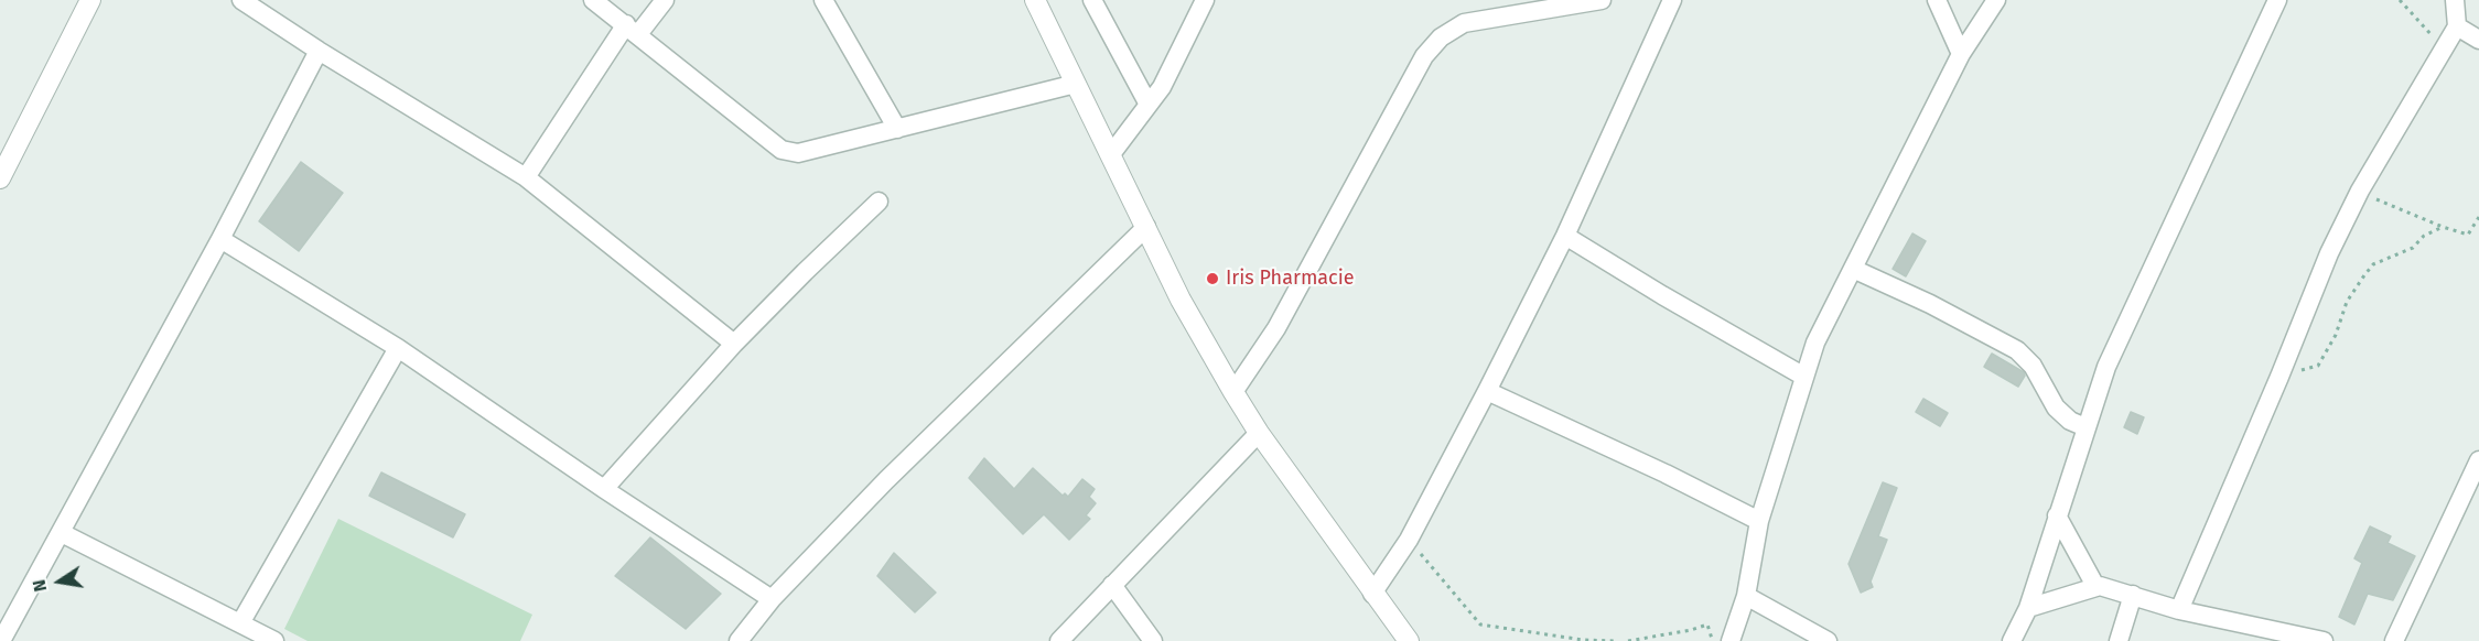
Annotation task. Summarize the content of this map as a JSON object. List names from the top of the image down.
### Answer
{
  "places": ["Iris Pharmacie"],
  "north": "left"
}
